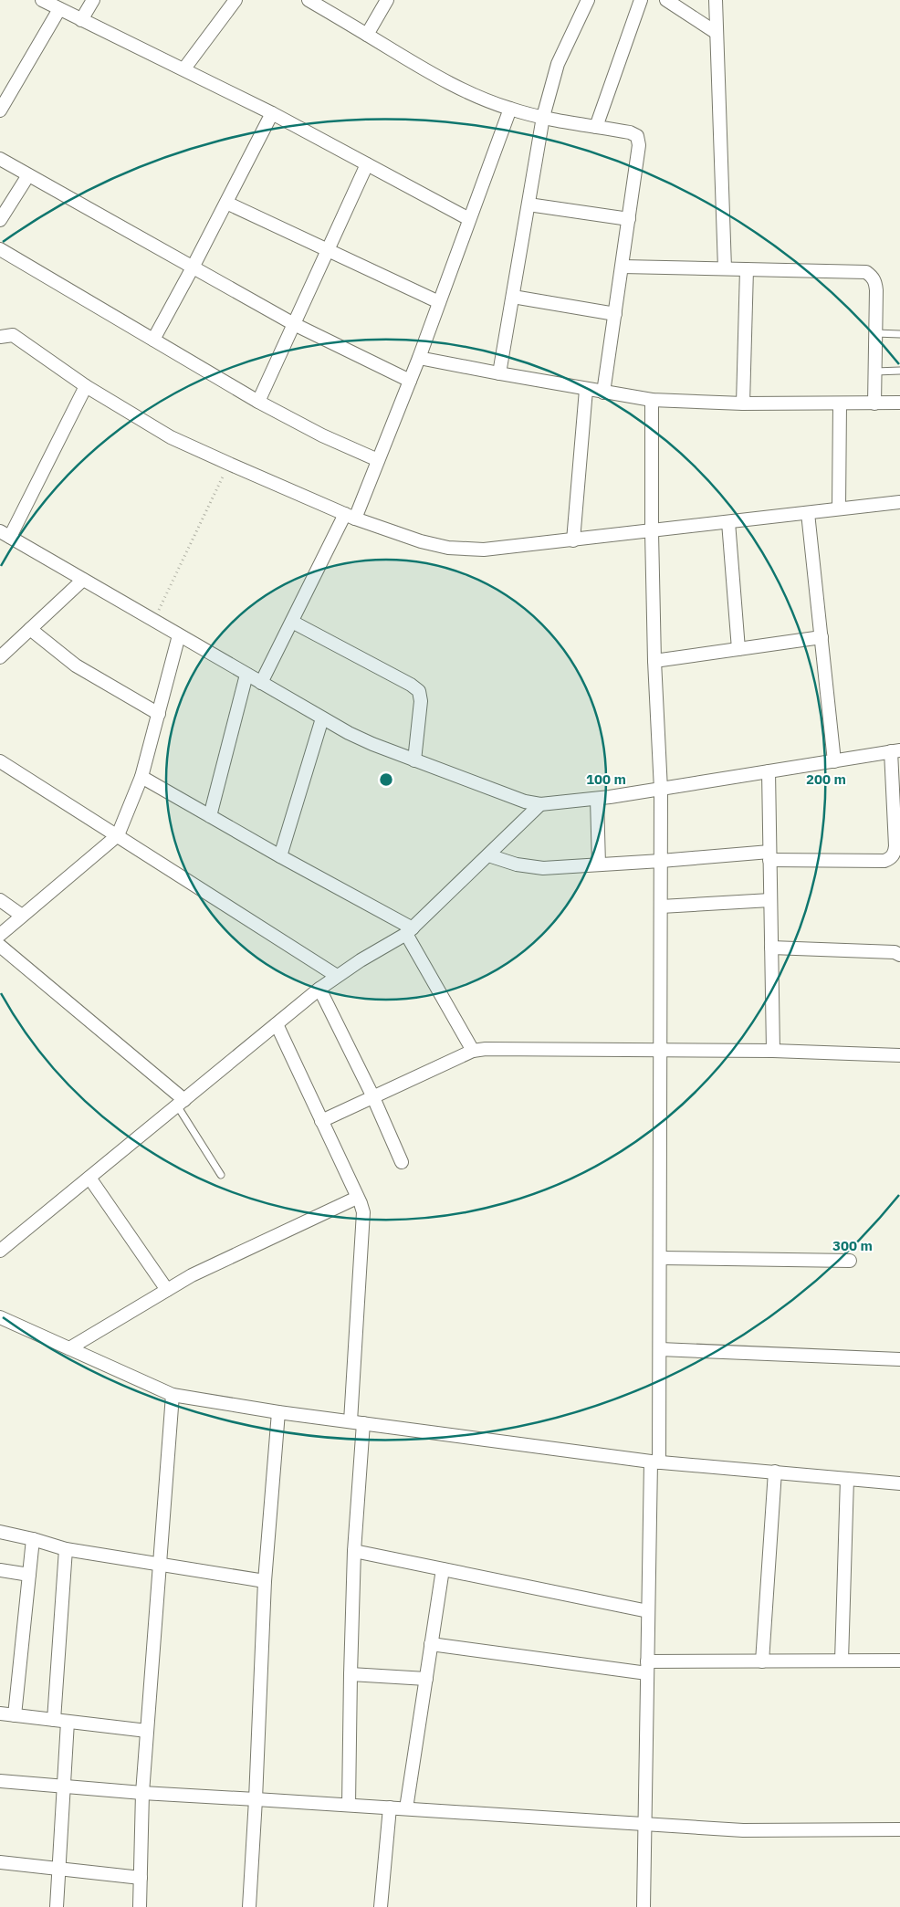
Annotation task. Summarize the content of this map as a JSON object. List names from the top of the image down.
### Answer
{
  "rings": ["100 m", "200 m", "300 m"]
}
